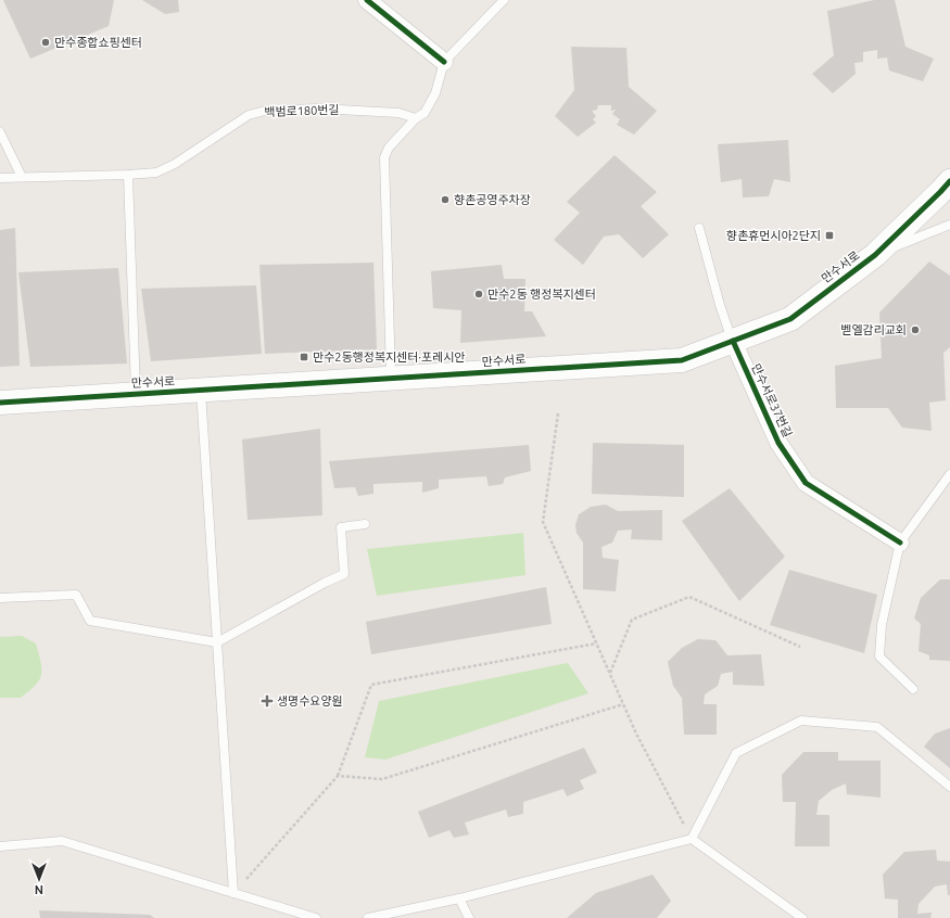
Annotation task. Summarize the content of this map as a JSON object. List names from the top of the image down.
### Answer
{
  "streets": {
    "street": ["만수서로", "만수서로37번길"],
    "lane": ["백범로180번길"]
  },
  "crossings": [
    ["만수서로", "만수서로37번길"]
  ],
  "places": {
    "other": [
      "만수종합쇼핑센터",
      "향촌공영주차장",
      "만수2동 행정복지센터",
      "벧엘감리교회"
    ],
    "transit": ["향촌휴먼시아2단지", "만수2동행정복지센터·포레시안"],
    "health": ["생명수요양원"]
  },
  "north": "bottom"
}
